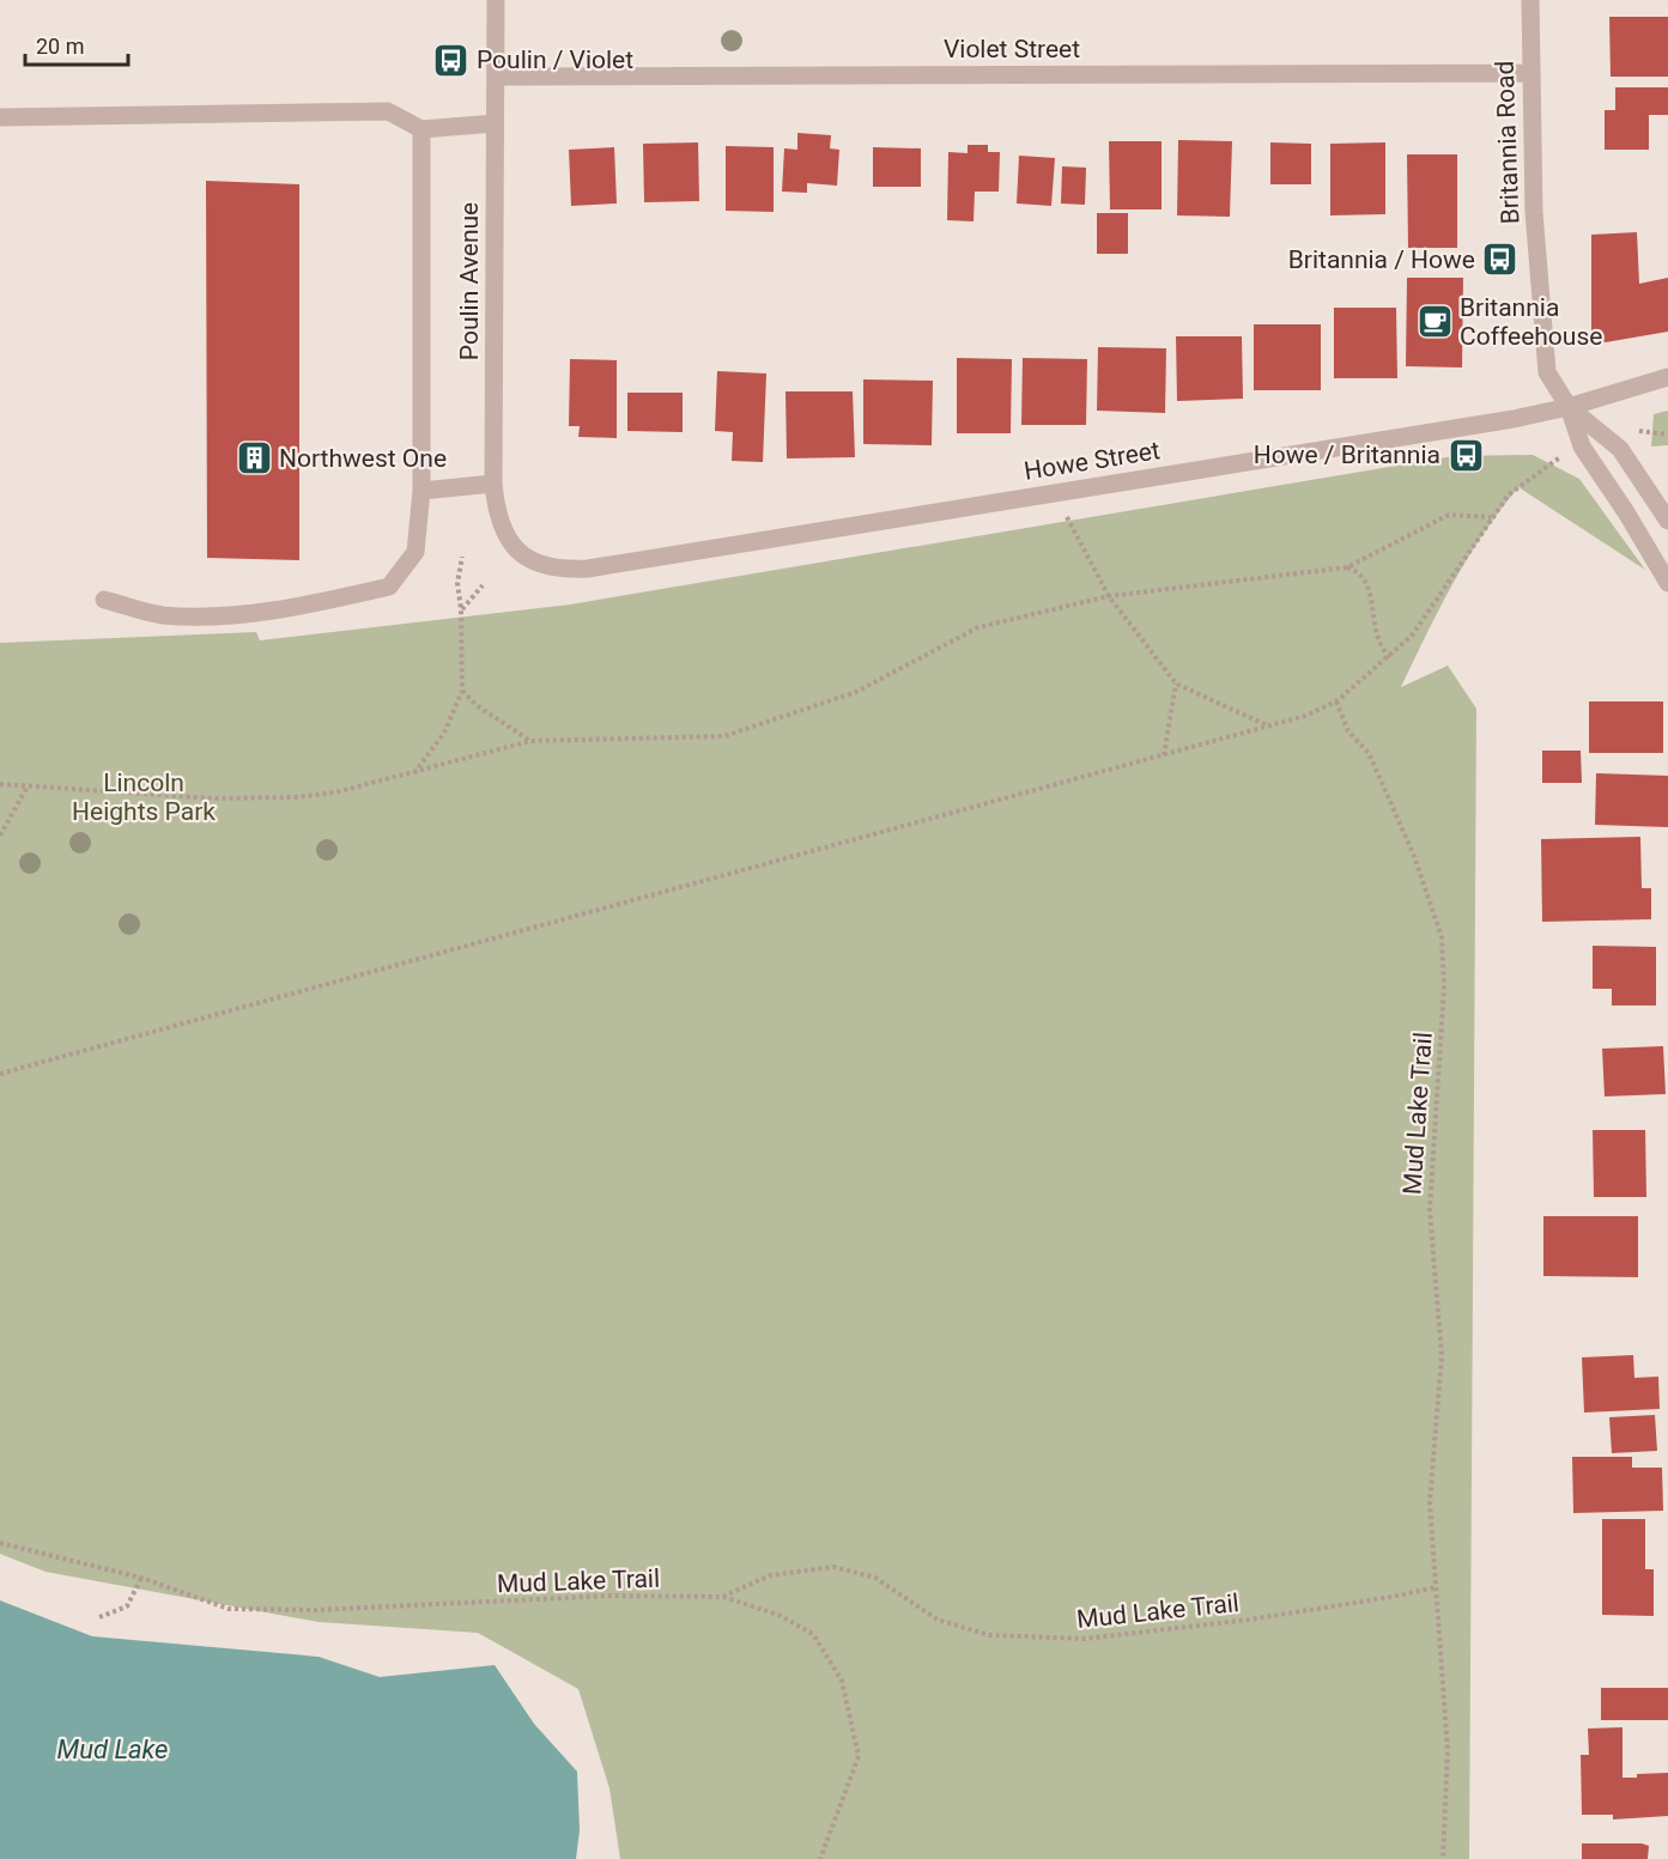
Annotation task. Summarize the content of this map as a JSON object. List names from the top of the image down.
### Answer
{
  "streets": {
    "street": [
      "Violet Street",
      "Britannia Road",
      "Poulin Avenue",
      "Howe Street"
    ],
    "path": ["Mud Lake Trail"]
  },
  "crossings": [
    ["Violet Street", "Britannia Road"],
    ["Violet Street", "Poulin Avenue"],
    ["Britannia Road", "Howe Street"],
    ["Poulin Avenue", "Howe Street"]
  ],
  "water": ["Mud Lake"],
  "parks": ["Lincoln Heights Park"],
  "places": {
    "bus stop": ["Poulin / Violet", "Britannia / Howe", "Howe / Britannia"],
    "cafe": ["Britannia Coffeehouse"],
    "building": ["Northwest One"]
  },
  "scale_bar": "20 m"
}
